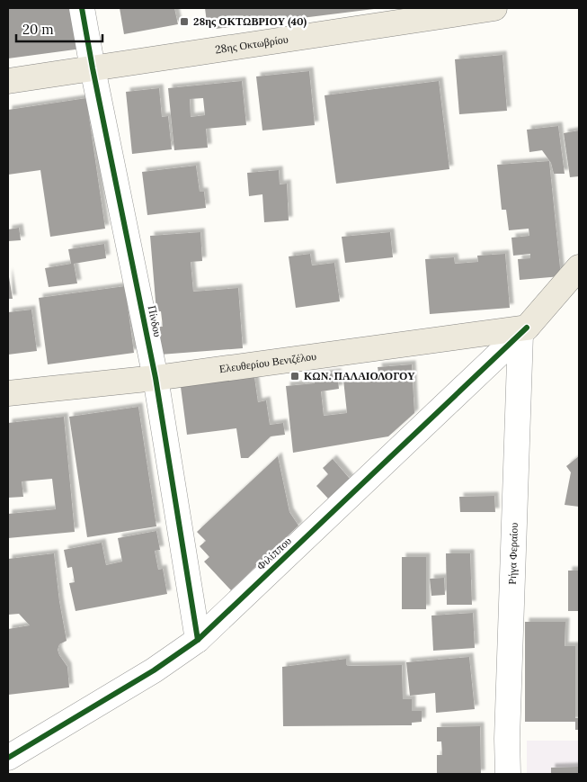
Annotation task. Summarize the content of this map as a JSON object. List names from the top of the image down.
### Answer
{
  "streets": {
    "main road": ["28ης Οκτωβρίου", "Ελευθερίου Βενιζέλου"],
    "street": ["Πίνδου", "Φιλίππου", "Ρήγα Φεραίου"]
  },
  "crossings": [
    ["28ης Οκτωβρίου", "Πίνδου"],
    ["Πίνδου", "Ελευθερίου Βενιζέλου"],
    ["Πίνδου", "Φιλίππου"],
    ["Ελευθερίου Βενιζέλου", "Φιλίππου"],
    ["Ελευθερίου Βενιζέλου", "Ρήγα Φεραίου"],
    ["Φιλίππου", "Ρήγα Φεραίου"]
  ],
  "places": {
    "transit": ["28ης ΟΚΤΩΒΡΙΟΥ (40)", "ΚΩΝ. ΠΑΛΑΙΟΛΟΓΟΥ"]
  },
  "scale_bar": "20 m"
}
